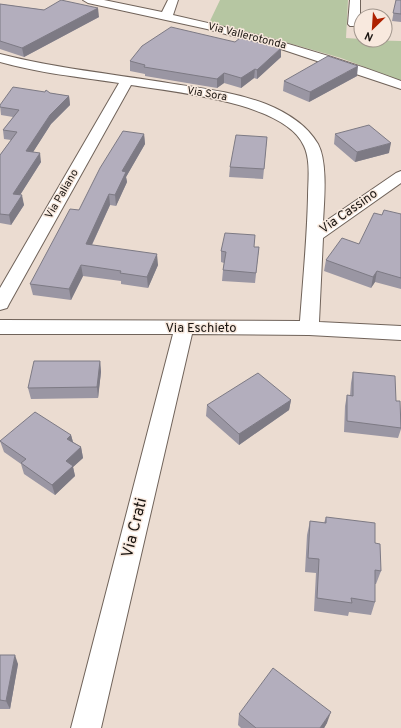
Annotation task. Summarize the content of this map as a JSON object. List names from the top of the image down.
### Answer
{
  "streets": {
    "street": [
      "Via Vallerotonda",
      "Via Sora",
      "Via Paliano",
      "Via Cassino",
      "Via Eschieto",
      "Via Crati"
    ]
  },
  "crossings": [
    ["Via Sora", "Via Cassino"],
    ["Via Cassino", "Via Eschieto"],
    ["Via Eschieto", "Via Crati"]
  ],
  "north": "bottom left"
}
